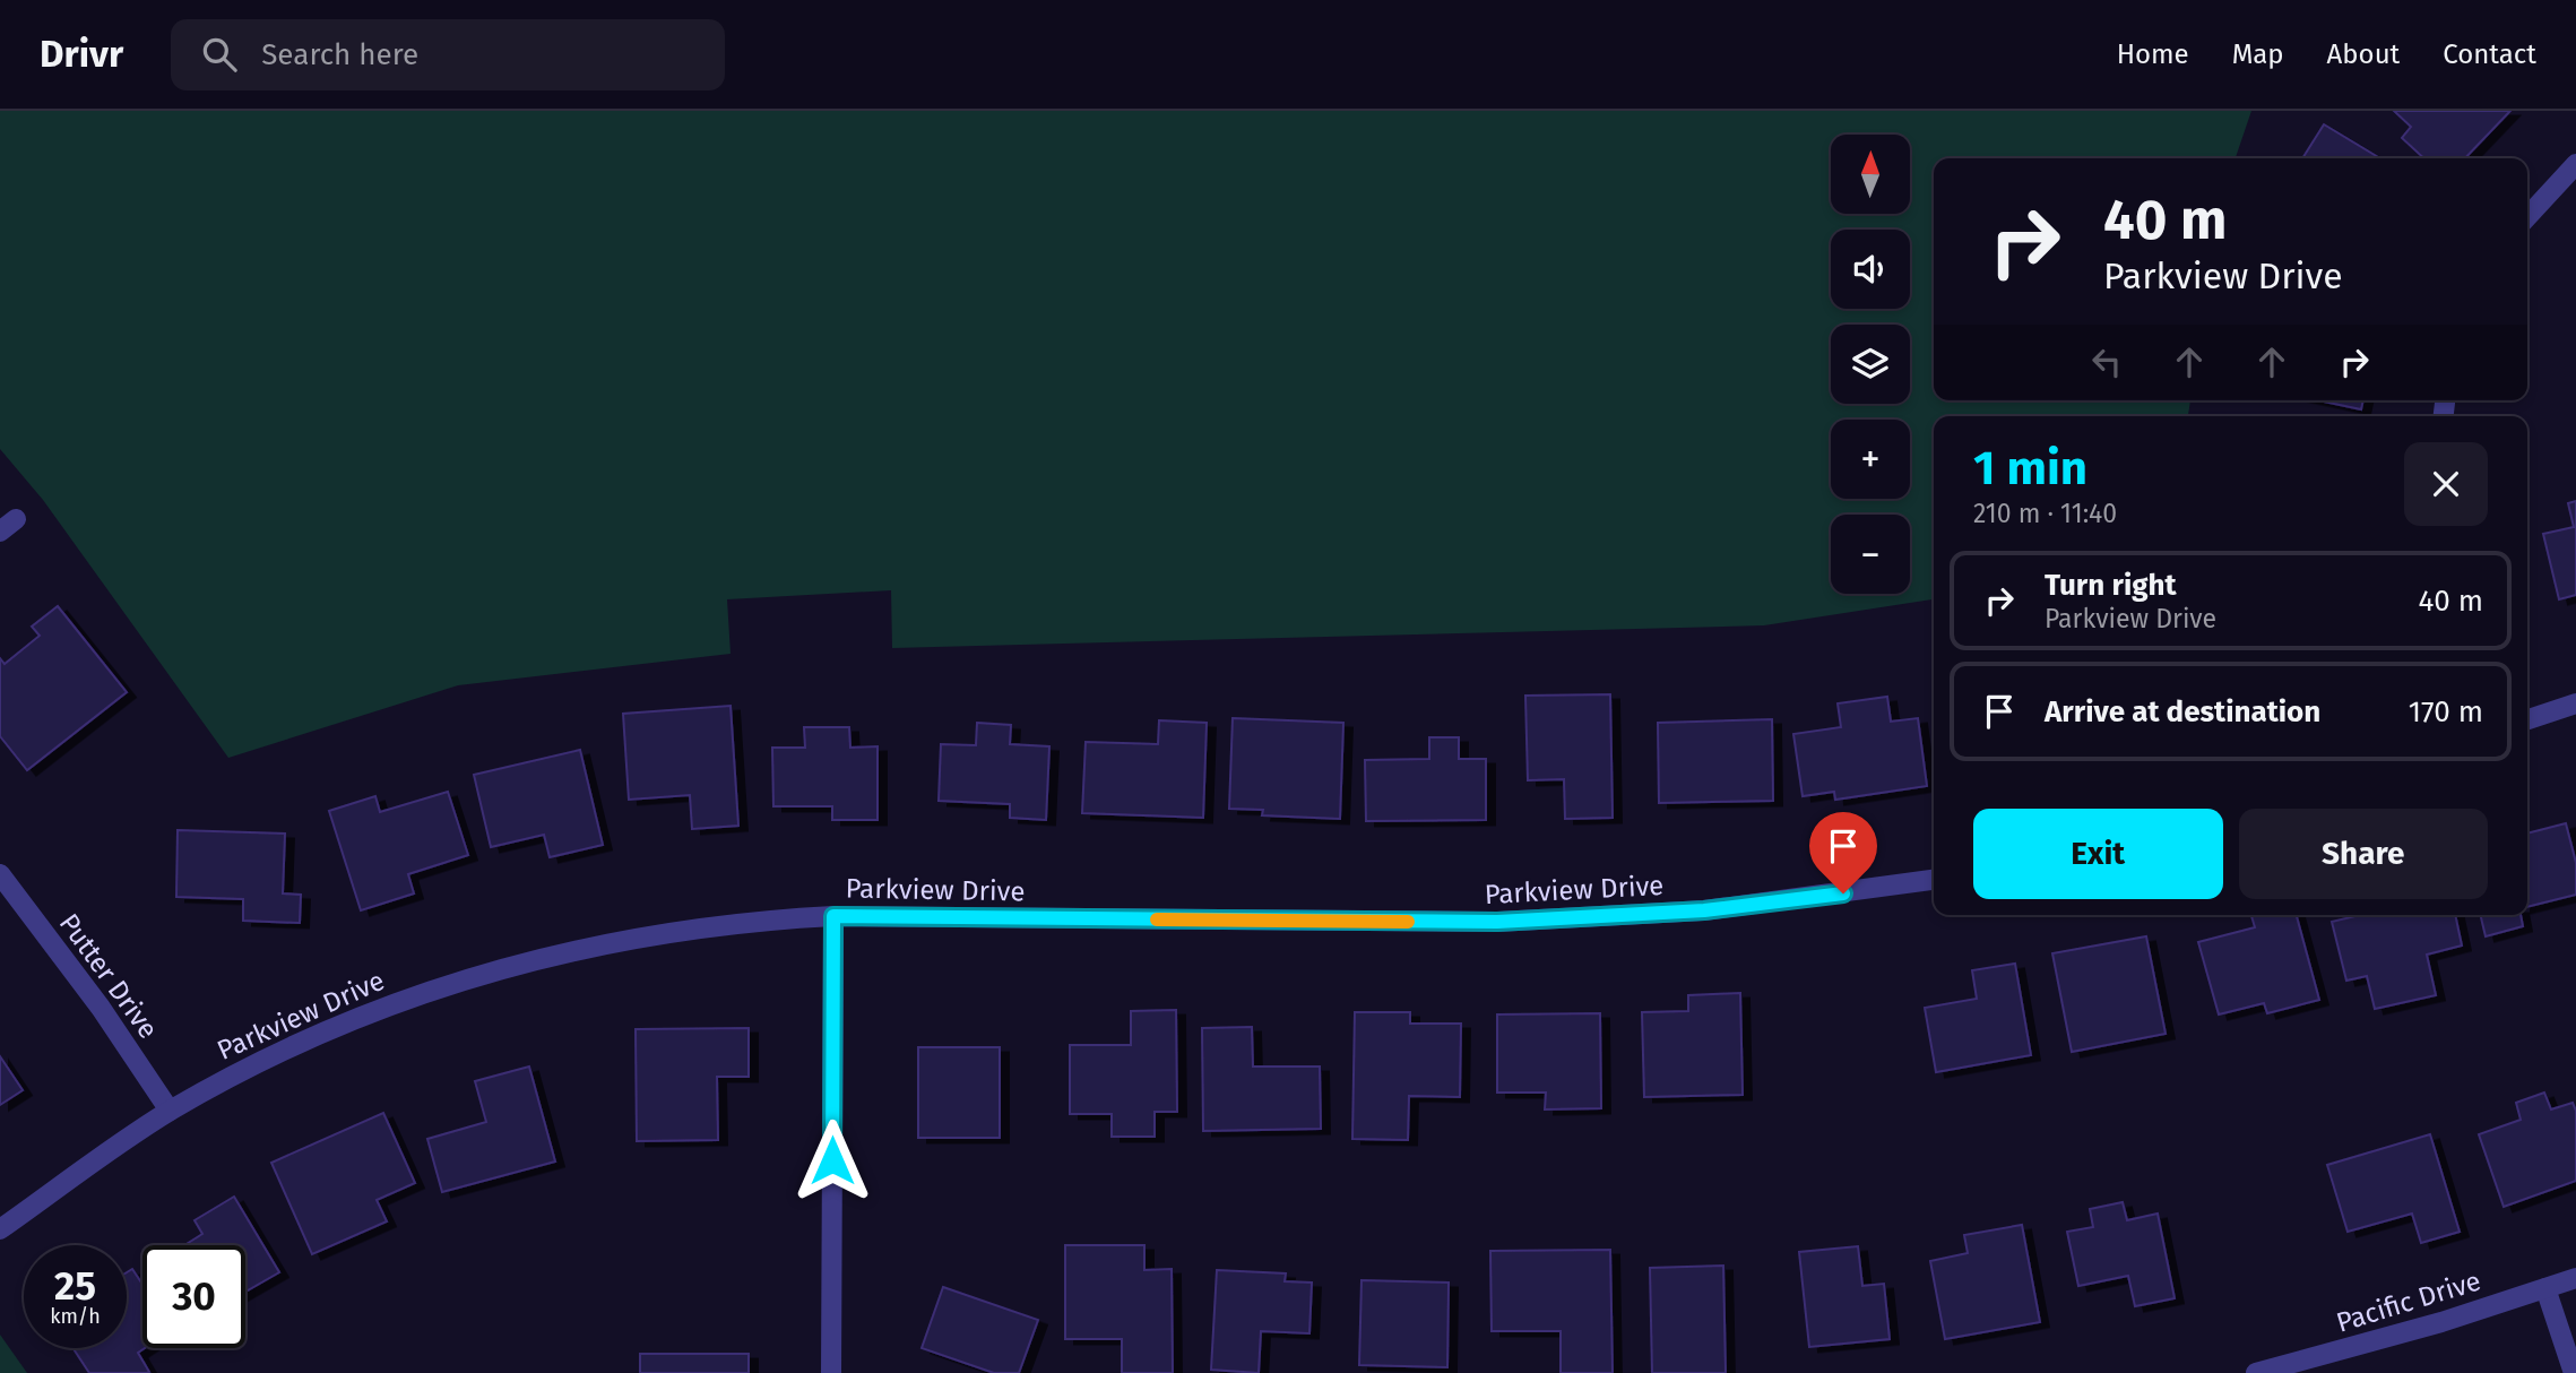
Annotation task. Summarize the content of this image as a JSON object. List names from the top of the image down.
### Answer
{
  "streets": {
    "street": ["Parkview Drive", "Putter Drive", "Pacific Drive"]
  },
  "crossings": [
    ["Parkview Drive", "Putter Drive"]
  ],
  "north": "top",
  "page": {
    "header": "Drivr",
    "search": "Search here",
    "nav": [
      "Home",
      "Map",
      "About",
      "Contact"
    ],
    "map_buttons": ["+", "−"],
    "turn": ["40 m", "Parkview Drive"],
    "heading": ["1 min", "210 m · 11:40"],
    "list": [
      {
        "name": "Turn right",
        "note": "Parkview Drive",
        "value": "40 m"
      },
      {
        "name": "Arrive at destination",
        "value": "170 m"
      }
    ],
    "buttons": ["Exit", "Share"],
    "speed": "25 km/h",
    "limit": "30"
  }
}
